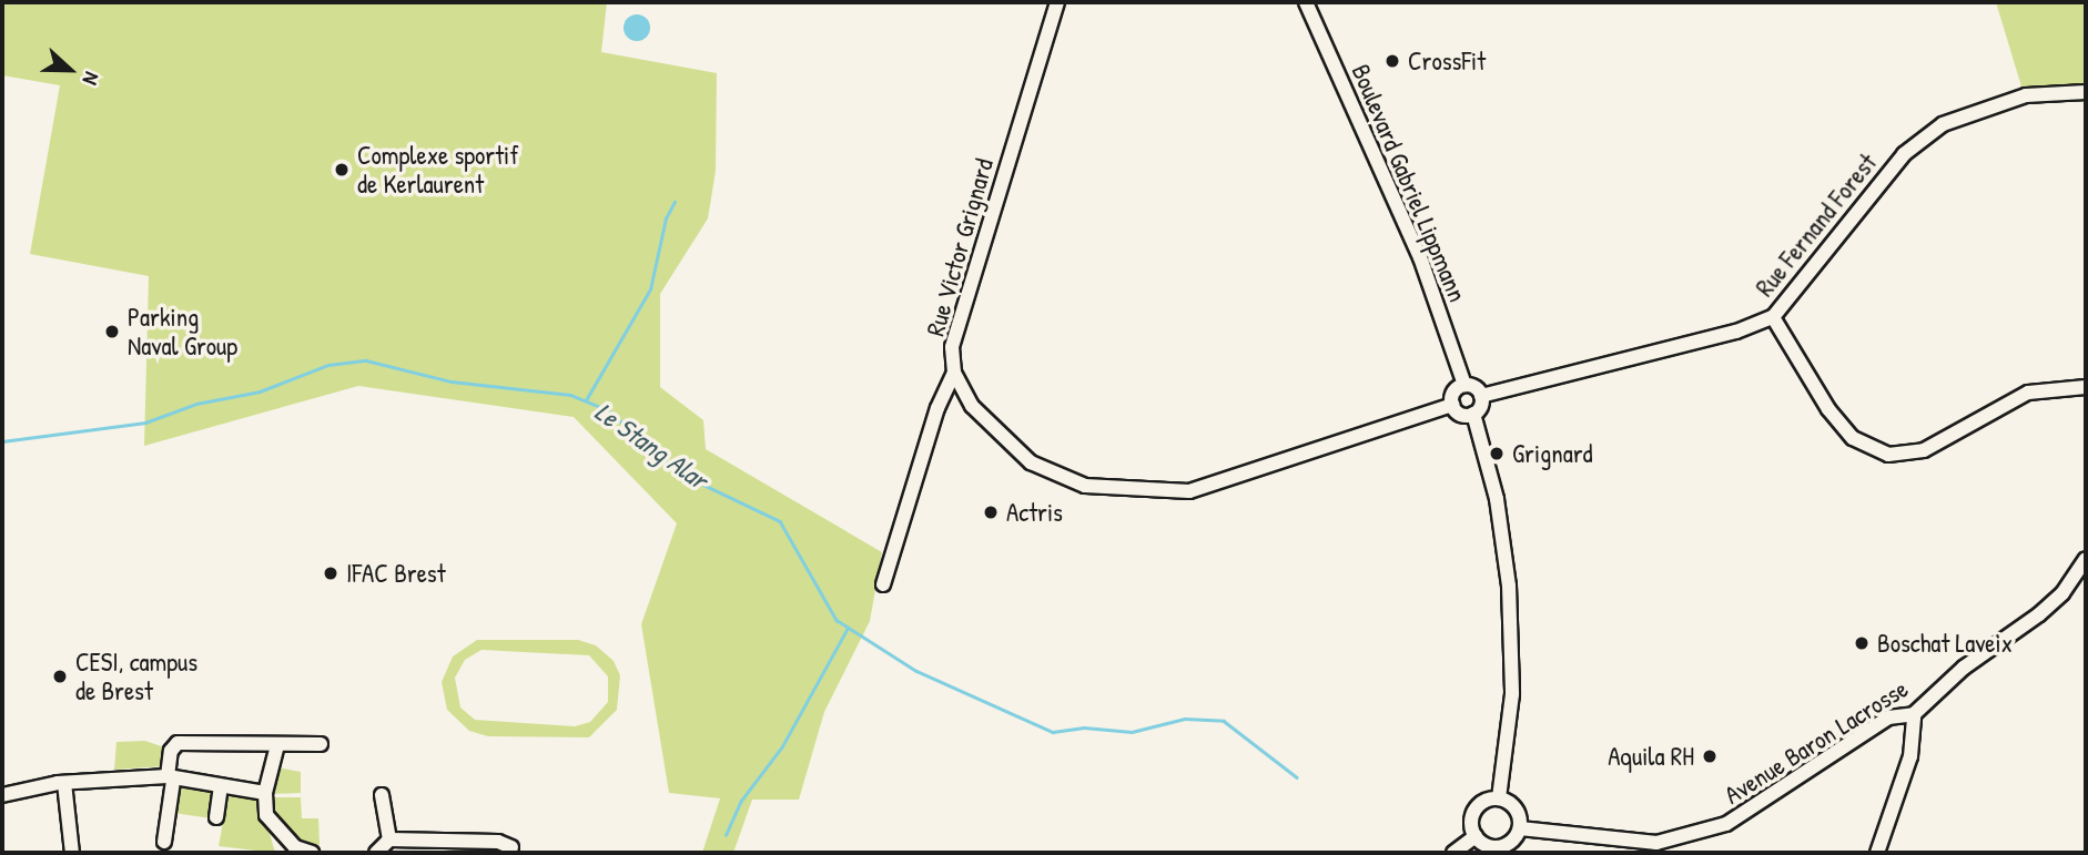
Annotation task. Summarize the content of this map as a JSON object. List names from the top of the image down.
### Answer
{
  "streets": {
    "street": [
      "Boulevard Gabriel Lippmann",
      "Rue Fernand Forest",
      "Rue Victor Grignard",
      "Avenue Baron Lacrosse"
    ]
  },
  "crossings": [
    ["Boulevard Gabriel Lippmann", "Rue Fernand Forest"],
    ["Boulevard Gabriel Lippmann", "Rue Victor Grignard"],
    ["Rue Fernand Forest", "Rue Victor Grignard"]
  ],
  "water": ["Le Stang Alar"],
  "places": [
    "CrossFit",
    "Complexe sportif de Kerlaurent",
    "Parking Naval Group",
    "Grignard",
    "Actris",
    "IFAC Brest",
    "Boschat Laveix",
    "CESI, campus de Brest",
    "Aquila RH"
  ],
  "north": "right"
}
